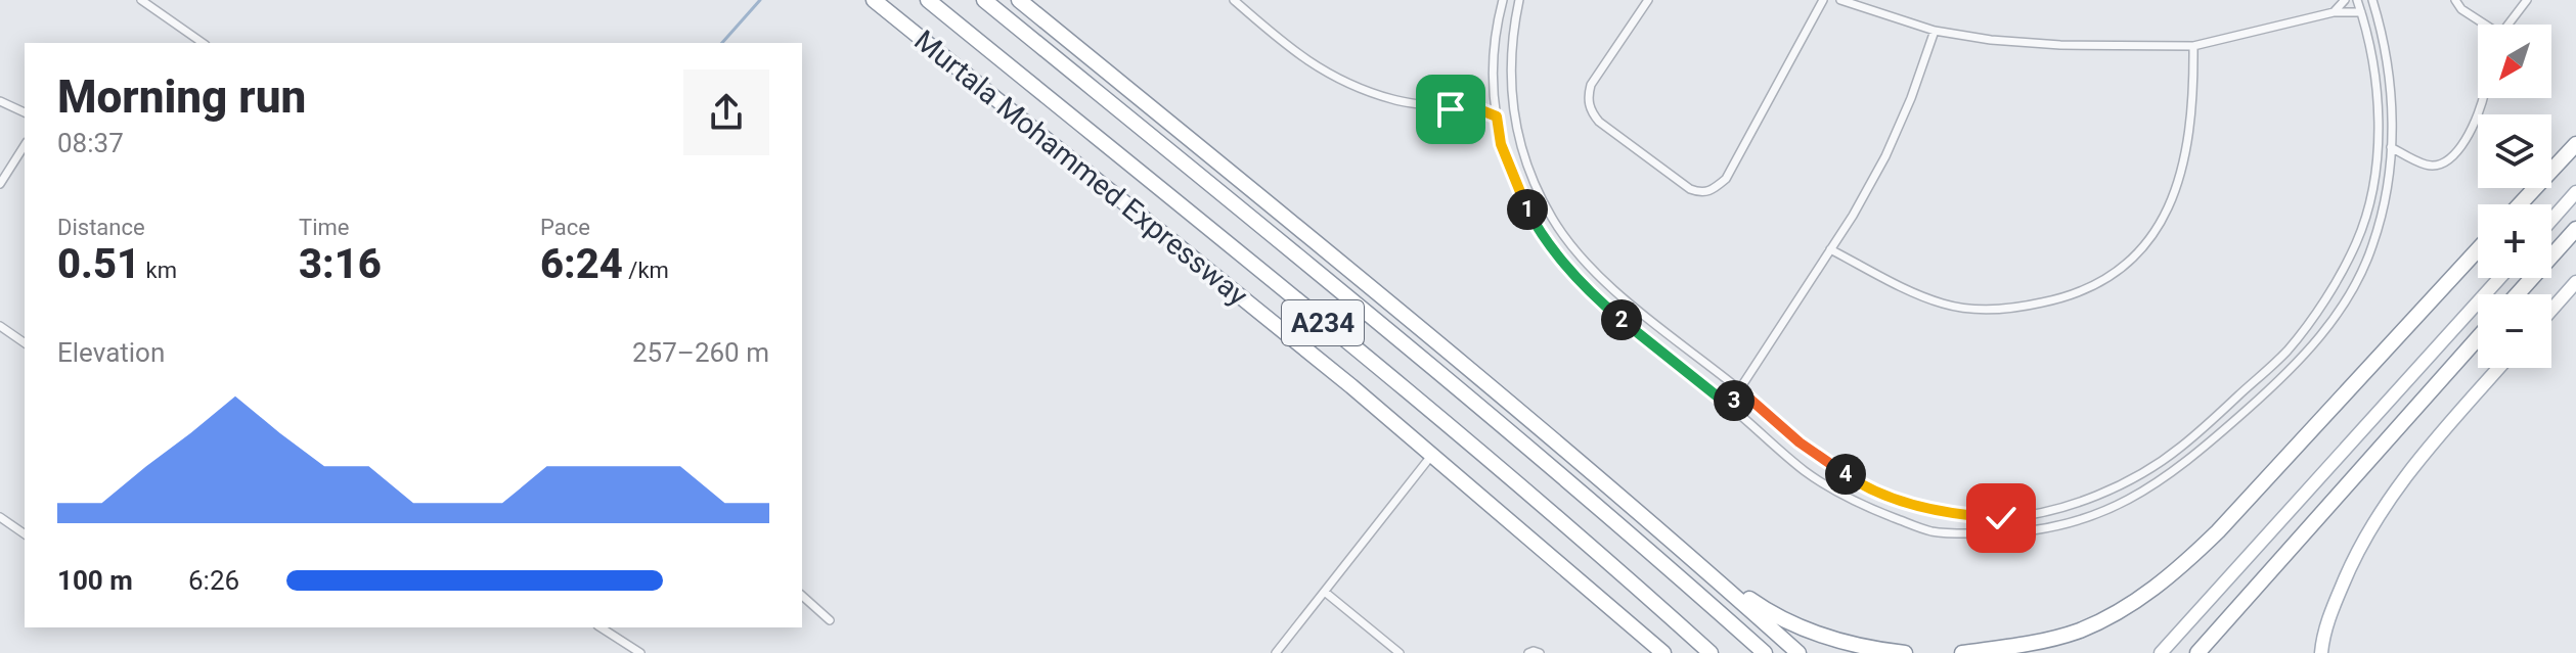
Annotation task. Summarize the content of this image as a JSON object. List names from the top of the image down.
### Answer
{
  "streets": {
    "highway": ["Murtala Mohammed Expressway", "A234"]
  },
  "north": "bottom left",
  "page": {
    "map_buttons": ["+", "−"],
    "heading": ["Morning run", "08:37"],
    "stats": [
      ["Distance", "0.51 km"],
      ["Time", "3:16"],
      ["Pace", "6:24 /km"]
    ],
    "pins": [
      "1",
      "2",
      "3",
      "4"
    ],
    "chart": ["Elevation", "257–260 m"],
    "list": [
      {
        "name": "100 m",
        "note": "6:26"
      }
    ]
  }
}
